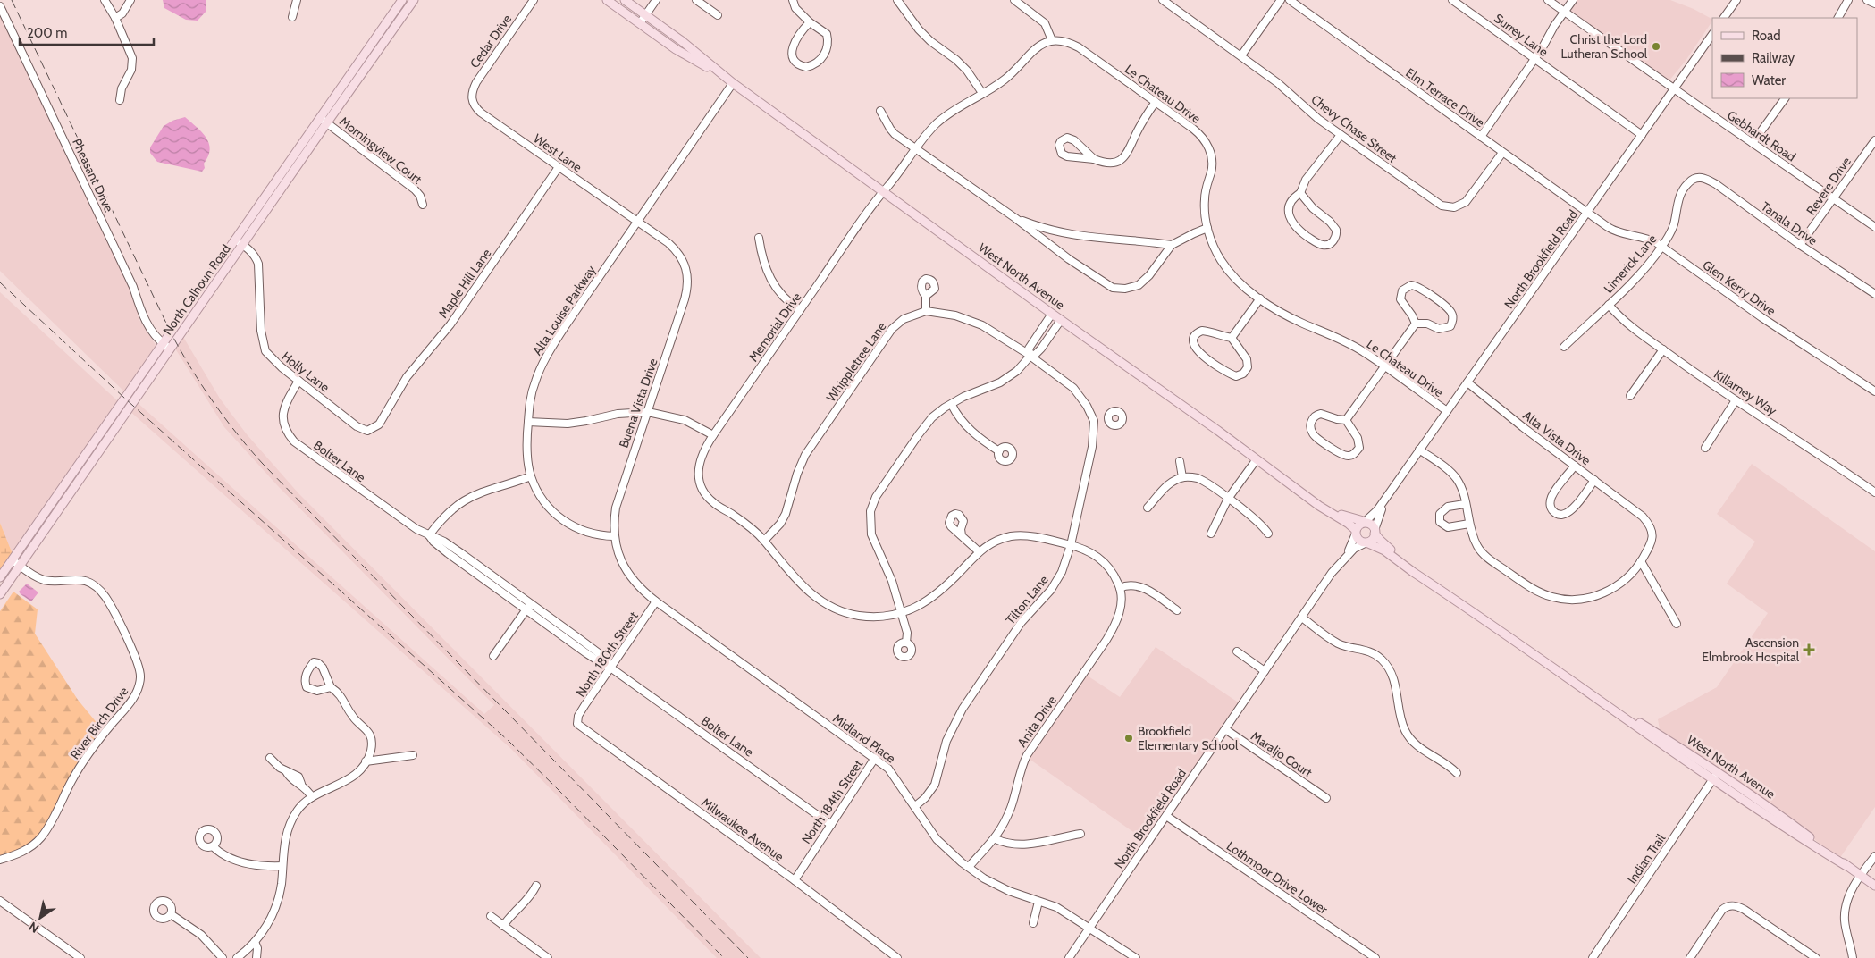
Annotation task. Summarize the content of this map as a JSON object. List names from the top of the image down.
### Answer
{
  "streets": {
    "main road": ["West North Avenue", "North Calhoun Road"],
    "street": [
      "Surrey Lane",
      "Cedar Drive",
      "Le Chateau Drive",
      "Elm Terrace Drive",
      "Chevy Chase Street",
      "Gebhardt Road",
      "Morningview Court",
      "West Lane",
      "Pheasant Drive",
      "Revere Drive",
      "Tanala Drive",
      "North Brookfield Road",
      "Limerick Lane",
      "Maple Hill Lane",
      "Glen Kerry Drive",
      "Alta Louise Parkway",
      "Memorial Drive",
      "Whippletree Lane",
      "Holly Lane",
      "Killarney Way",
      "Buena Vista Drive",
      "Alta Vista Drive",
      "Bolter Lane",
      "Tilton Lane",
      "North 180th Street",
      "Anita Drive",
      "River Birch Drive",
      "Midland Place",
      "Maraljo Court",
      "North 184th Street",
      "Milwaukee Avenue",
      "Indian Trail",
      "Lothmoor Drive Lower"
    ]
  },
  "crossings": [
    ["Surrey Lane", "North Brookfield Road"],
    ["Cedar Drive", "West Lane"],
    ["Le Chateau Drive", "North Brookfield Road"],
    ["Elm Terrace Drive", "Chevy Chase Street"],
    ["Elm Terrace Drive", "North Brookfield Road"],
    ["Elm Terrace Drive", "Glen Kerry Drive"],
    ["Gebhardt Road", "Revere Drive"],
    ["Gebhardt Road", "North Brookfield Road"],
    ["Morningview Court", "North Calhoun Road"],
    ["West Lane", "Maple Hill Lane"],
    ["West Lane", "Alta Louise Parkway"],
    ["West Lane", "Buena Vista Drive"],
    ["Pheasant Drive", "North Calhoun Road"],
    ["Revere Drive", "Tanala Drive"],
    ["Tanala Drive", "Limerick Lane"],
    ["North Brookfield Road", "West North Avenue"],
    ["North Brookfield Road", "Glen Kerry Drive"],
    ["North Brookfield Road", "Alta Vista Drive"],
    ["North Brookfield Road", "Midland Place"],
    ["North Brookfield Road", "Maraljo Court"],
    ["North Brookfield Road", "Lothmoor Drive Lower"],
    ["Limerick Lane", "Glen Kerry Drive"],
    ["Limerick Lane", "Killarney Way"],
    ["West North Avenue", "Alta Louise Parkway"],
    ["West North Avenue", "Memorial Drive"],
    ["West North Avenue", "Indian Trail"],
    ["Maple Hill Lane", "Holly Lane"],
    ["North Calhoun Road", "Holly Lane"],
    ["North Calhoun Road", "River Birch Drive"],
    ["Alta Louise Parkway", "Buena Vista Drive"],
    ["Memorial Drive", "Anita Drive"],
    ["Whippletree Lane", "Anita Drive"],
    ["Holly Lane", "Bolter Lane"],
    ["Buena Vista Drive", "North 180th Street"],
    ["Buena Vista Drive", "Midland Place"],
    ["Bolter Lane", "North 180th Street"],
    ["Bolter Lane", "North 184th Street"],
    ["Tilton Lane", "Anita Drive"],
    ["Tilton Lane", "Midland Place"],
    ["North 180th Street", "Midland Place"],
    ["North 180th Street", "Milwaukee Avenue"],
    ["Anita Drive", "Midland Place"],
    ["Midland Place", "North 184th Street"],
    ["North 184th Street", "Milwaukee Avenue"]
  ],
  "places": {
    "other": ["Christ the Lord Lutheran School", "Brookfield Elementary School"],
    "health": ["Ascension Elmbrook Hospital"]
  },
  "legend": ["Road", "Railway", "Water"],
  "scale_bar": "200 m",
  "north": "bottom left"
}
